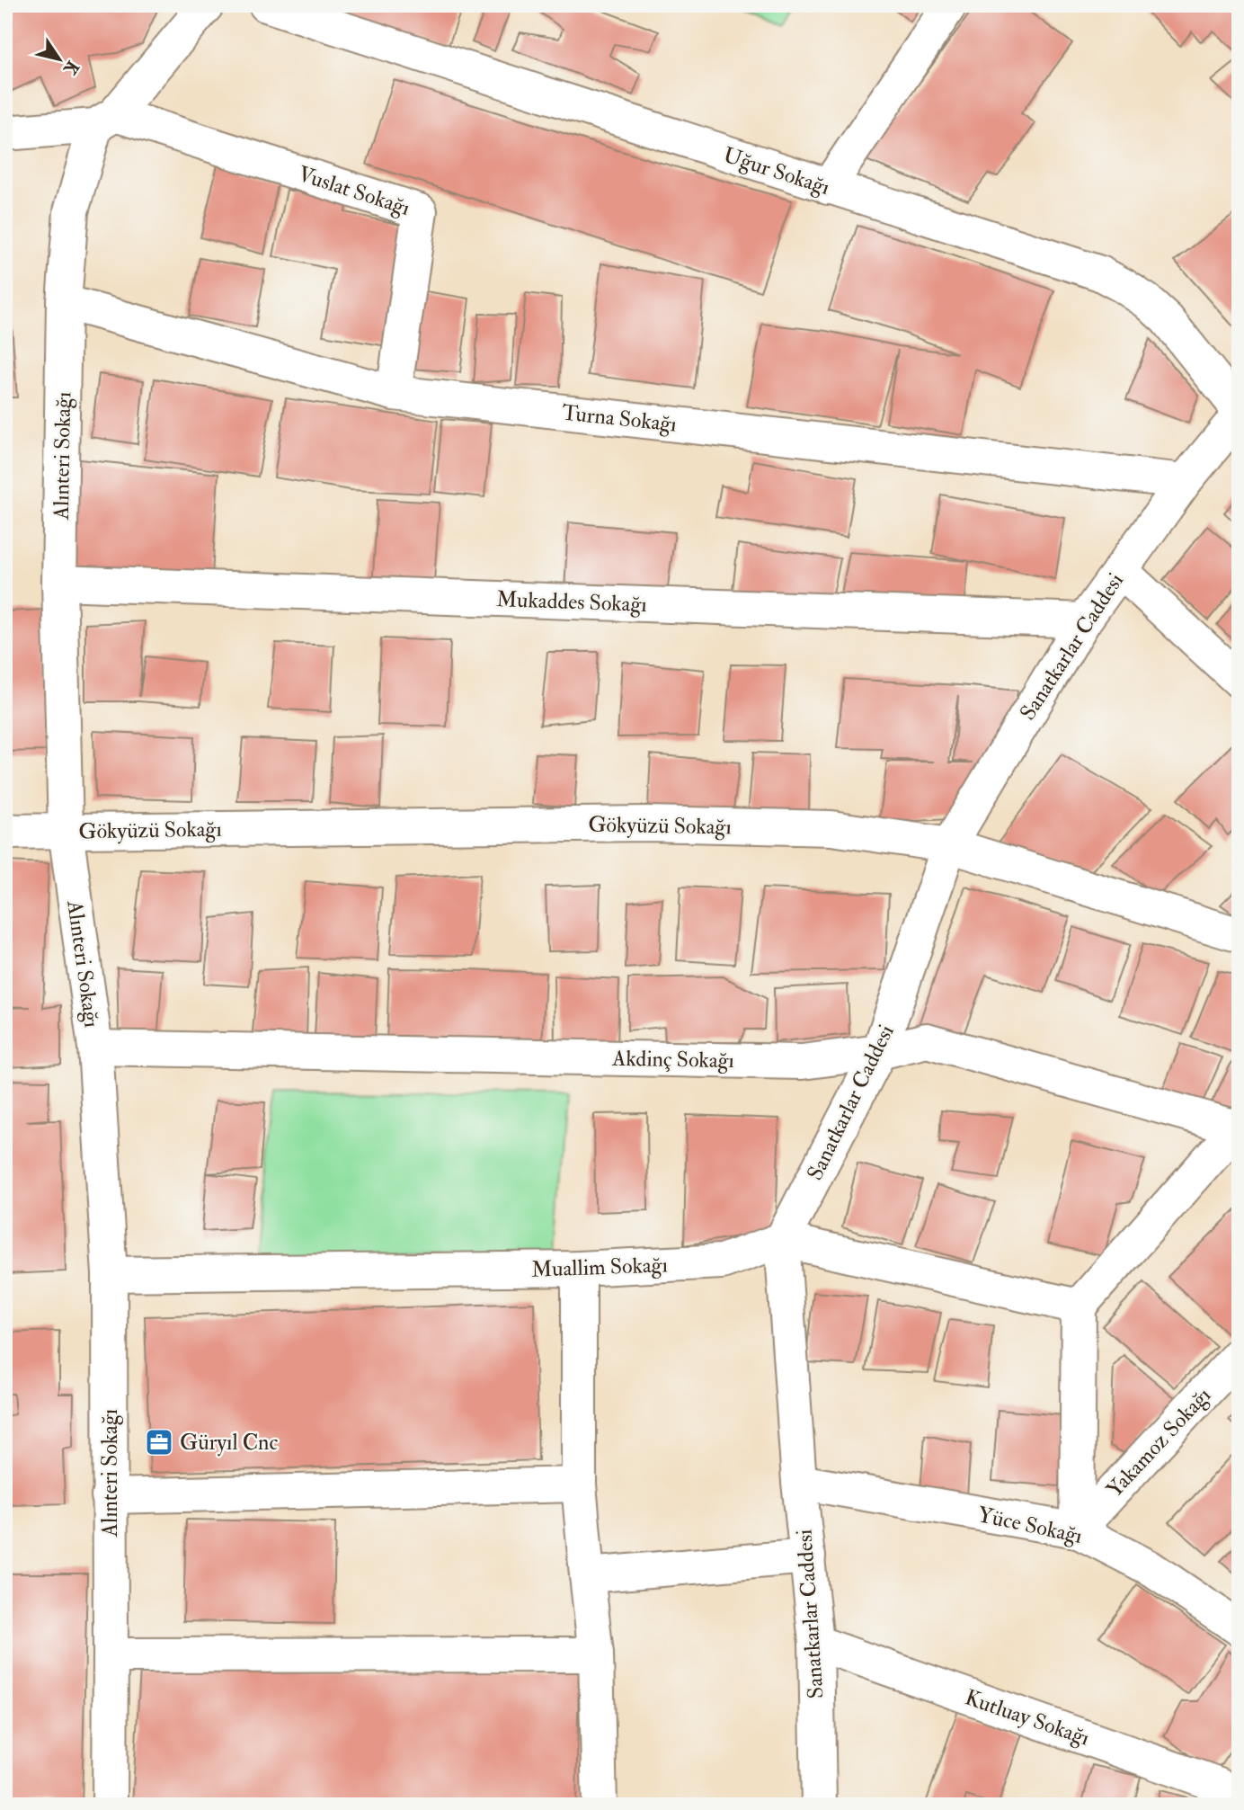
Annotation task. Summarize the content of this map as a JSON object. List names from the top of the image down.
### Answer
{
  "streets": {
    "street": [
      "Uğur Sokağı",
      "Vuslat Sokağı",
      "Turna Sokağı",
      "Alınteri Sokağı",
      "Mukaddes Sokağı",
      "Sanatkarlar Caddesi",
      "Gökyüzü Sokağı",
      "Akdinç Sokağı",
      "Muallim Sokağı",
      "Yakamoz Sokağı",
      "Yüce Sokağı",
      "Kutluay Sokağı"
    ]
  },
  "crossings": [
    ["Uğur Sokağı", "Sanatkarlar Caddesi"],
    ["Vuslat Sokağı", "Turna Sokağı"],
    ["Vuslat Sokağı", "Alınteri Sokağı"],
    ["Turna Sokağı", "Alınteri Sokağı"],
    ["Turna Sokağı", "Sanatkarlar Caddesi"],
    ["Alınteri Sokağı", "Mukaddes Sokağı"],
    ["Alınteri Sokağı", "Gökyüzü Sokağı"],
    ["Alınteri Sokağı", "Akdinç Sokağı"],
    ["Alınteri Sokağı", "Muallim Sokağı"],
    ["Mukaddes Sokağı", "Sanatkarlar Caddesi"],
    ["Sanatkarlar Caddesi", "Gökyüzü Sokağı"],
    ["Sanatkarlar Caddesi", "Akdinç Sokağı"],
    ["Sanatkarlar Caddesi", "Muallim Sokağı"],
    ["Sanatkarlar Caddesi", "Yüce Sokağı"],
    ["Sanatkarlar Caddesi", "Kutluay Sokağı"],
    ["Yakamoz Sokağı", "Yüce Sokağı"]
  ],
  "places": {
    "office": ["Güryıl Cnc"]
  },
  "north": "bottom right"
}
